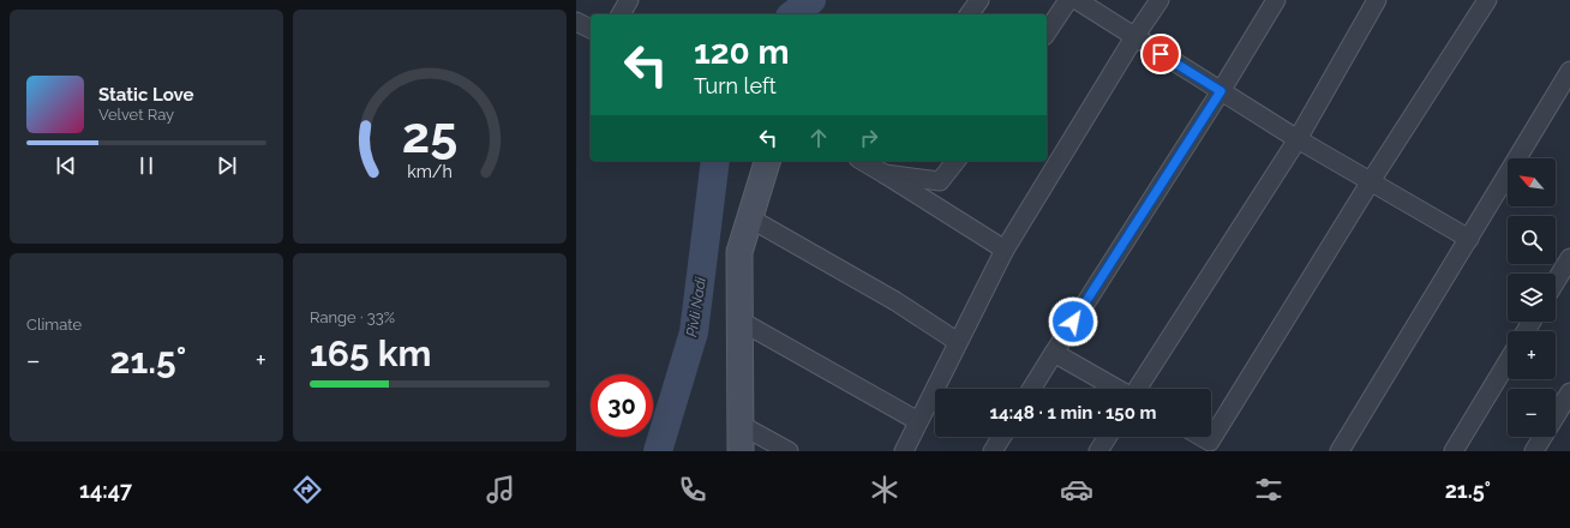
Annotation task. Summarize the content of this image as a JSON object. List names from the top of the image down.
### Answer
{
  "water": ["Pivli Nadi"],
  "north": "top left",
  "page": {
    "turn": ["120 m", "Turn left"],
    "song": ["Static Love", "Velvet Ray"],
    "map_buttons": ["+", "−"],
    "tile": [
      "Climate",
      ["Range · 33%", "165 km"]
    ],
    "heat": ["−", "21.5°", "+"],
    "limit": "30",
    "trip": "14:48 · 1 min · 150 m",
    "tabs": ["14:47", "21.5°"],
    "gauge": ["25", "km/h"]
  }
}
